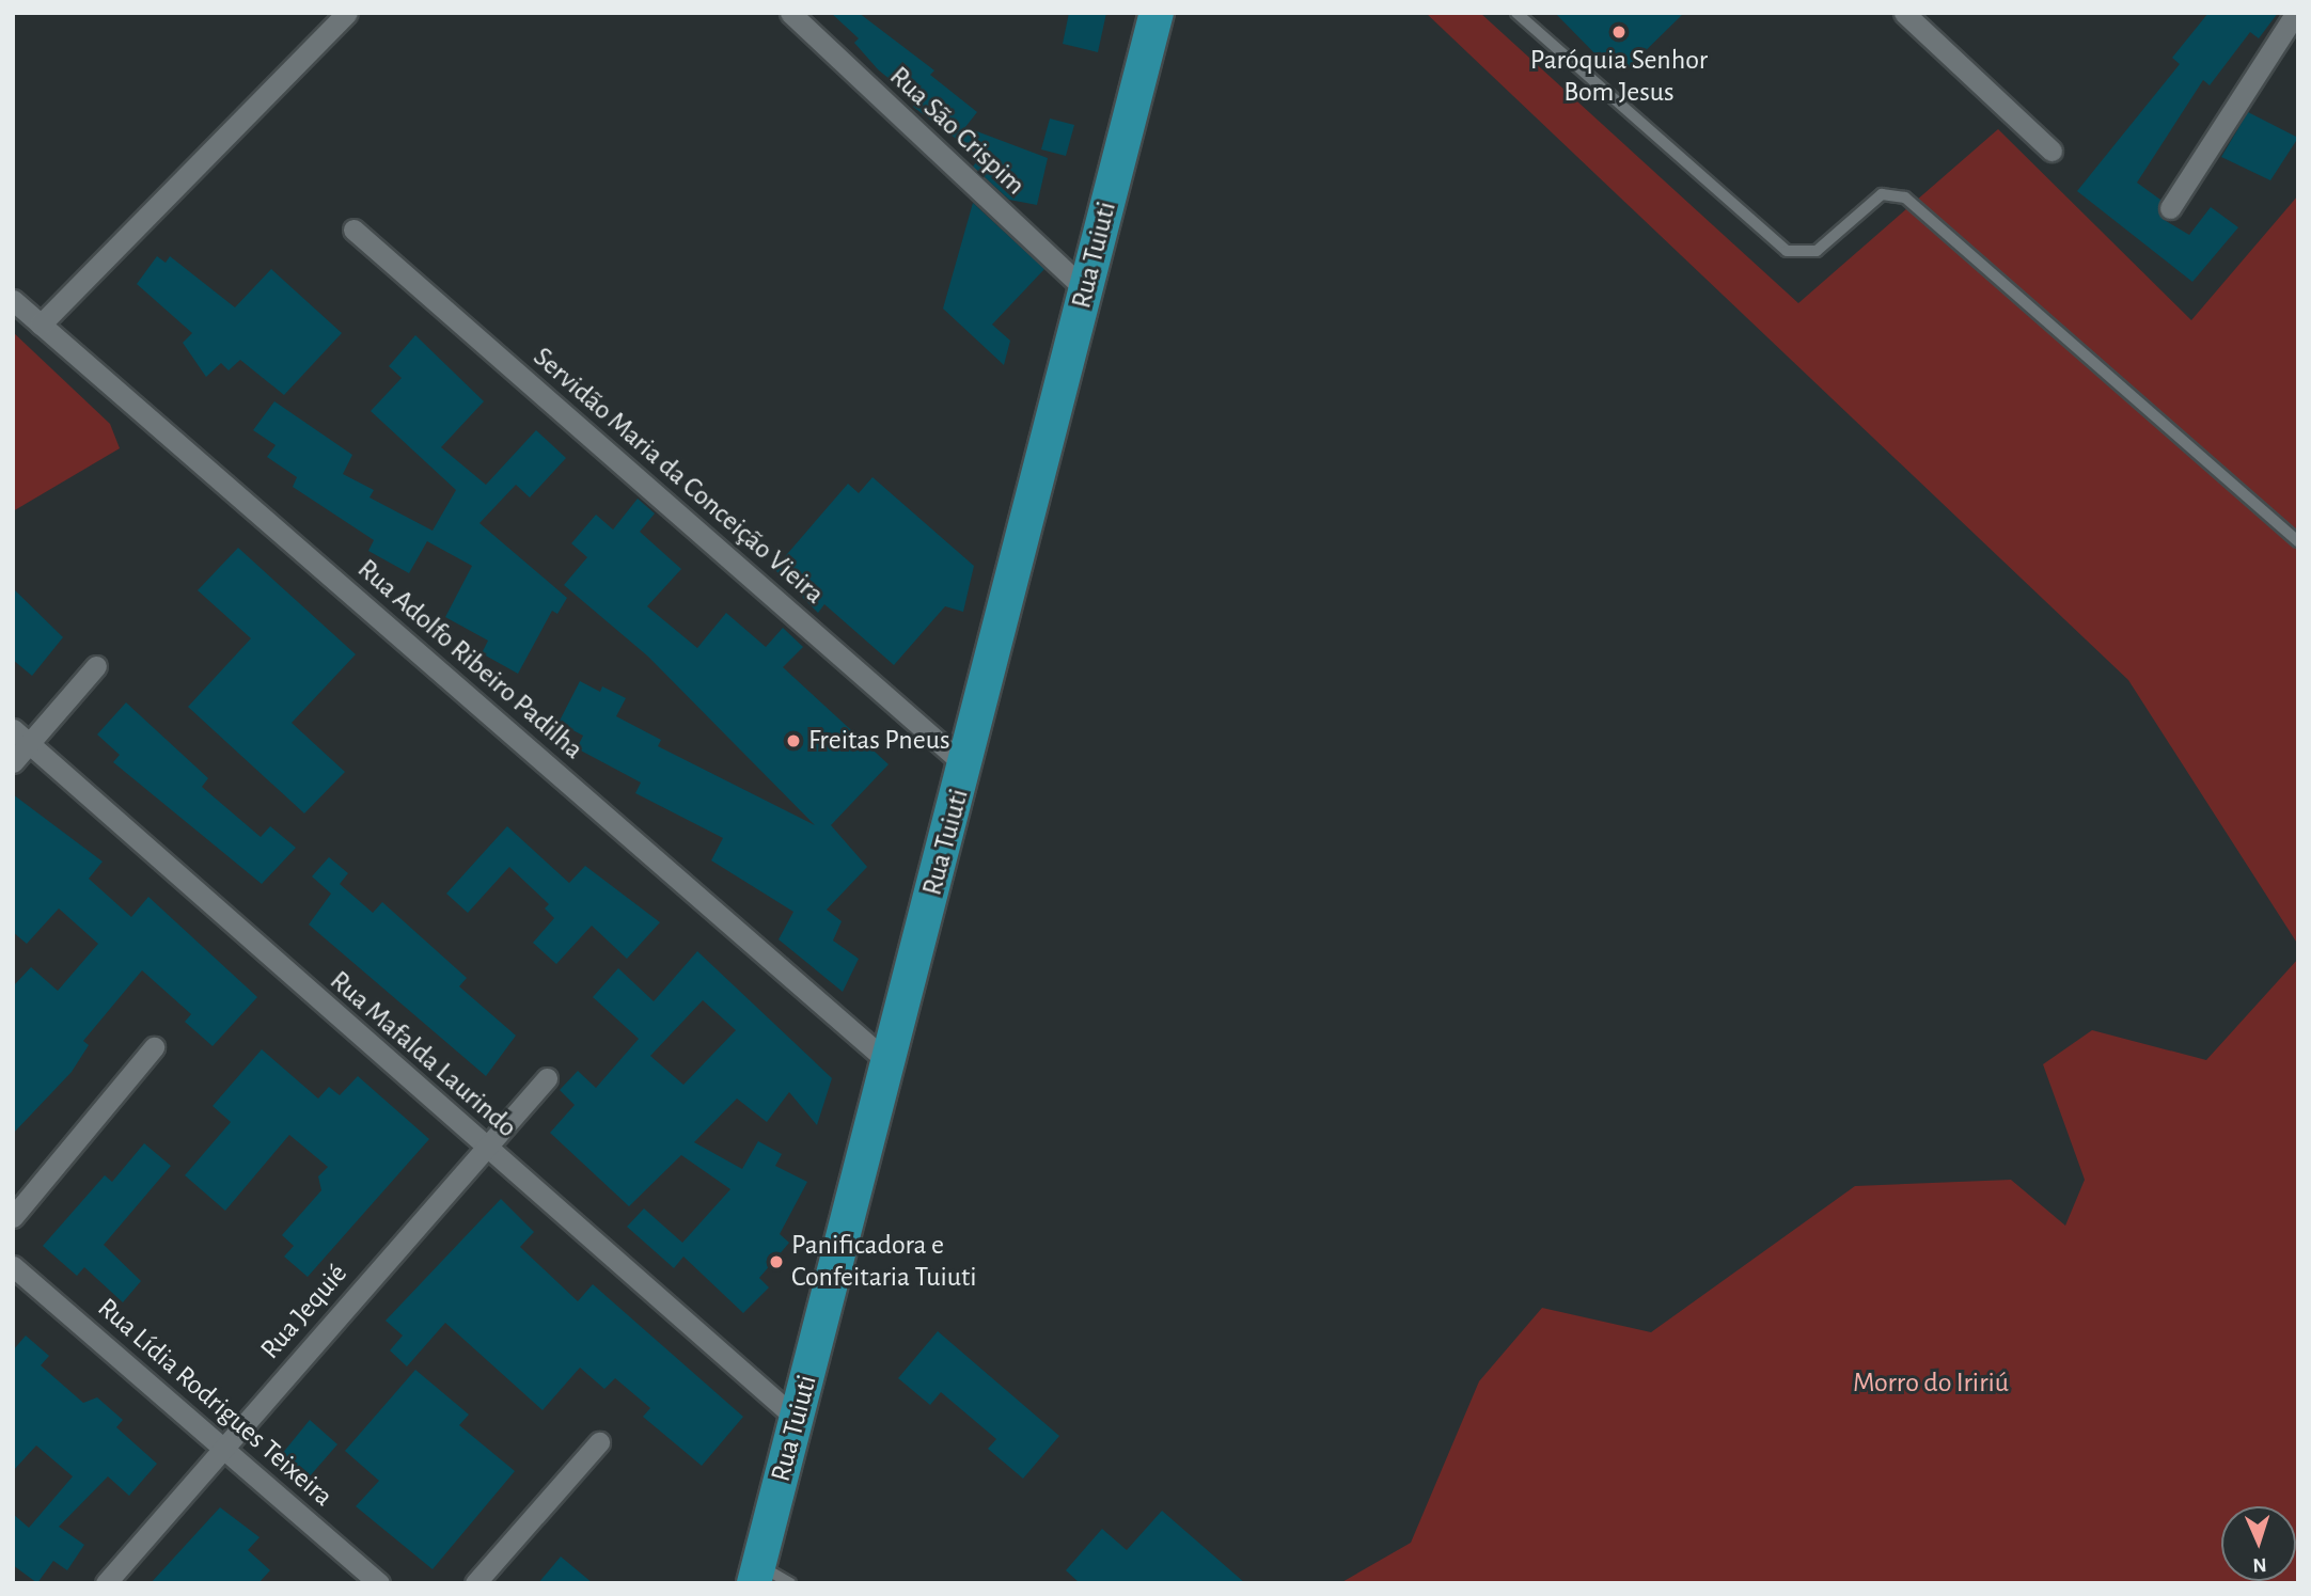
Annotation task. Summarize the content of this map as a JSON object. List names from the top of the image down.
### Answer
{
  "streets": {
    "main road": ["Rua Tuiuti"],
    "street": [
      "Rua São Crispim",
      "Servidão Maria da Conceição Vieira",
      "Rua Adolfo Ribeiro Padilha",
      "Rua Mafalda Laurindo",
      "Rua Jequié",
      "Rua Lídia Rodrigues Teixeira"
    ]
  },
  "crossings": [
    ["Rua São Crispim", "Rua Tuiuti"],
    ["Rua Tuiuti", "Servidão Maria da Conceição Vieira"],
    ["Rua Tuiuti", "Rua Adolfo Ribeiro Padilha"],
    ["Rua Tuiuti", "Rua Mafalda Laurindo"],
    ["Rua Mafalda Laurindo", "Rua Jequié"],
    ["Rua Jequié", "Rua Lídia Rodrigues Teixeira"]
  ],
  "parks": ["Morro do Iririú"],
  "places": ["Paróquia Senhor Bom Jesus", "Freitas Pneus", "Panificadora e Confeitaria Tuiuti"],
  "north": "bottom"
}
